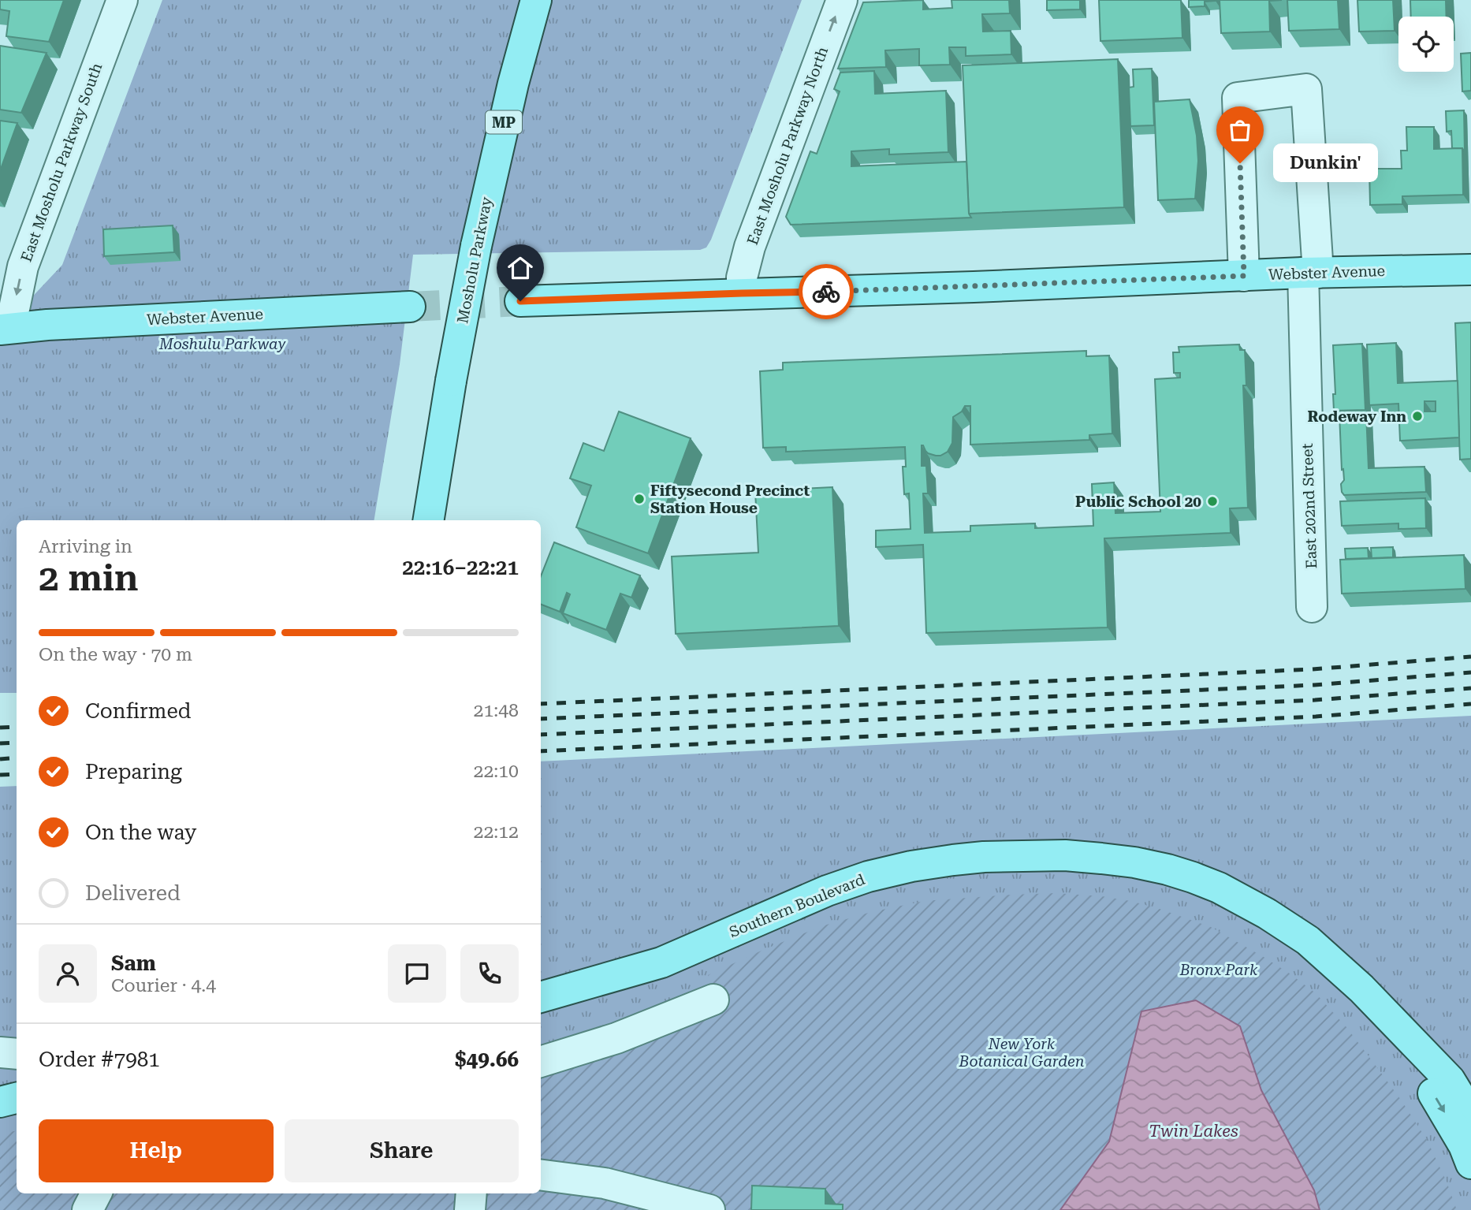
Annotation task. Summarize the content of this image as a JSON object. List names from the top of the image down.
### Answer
{
  "streets": {
    "main road": [
      "MP",
      "Mosholu Parkway",
      "Webster Avenue",
      "Southern Boulevard"
    ],
    "street": ["East Mosholu Parkway North", "East Mosholu Parkway South", "East 202nd Street"]
  },
  "crossings": [
    ["East Mosholu Parkway North", "Webster Avenue"],
    ["East Mosholu Parkway South", "Webster Avenue"],
    ["Webster Avenue", "East 202nd Street"]
  ],
  "one_way": ["East Mosholu Parkway North", "East Mosholu Parkway South"],
  "water": ["Twin Lakes"],
  "parks": ["Moshulu Parkway", "Bronx Park", "New York Botanical Garden"],
  "places": [
    "Dunkin'",
    "Rodeway Inn",
    "Fiftysecond Precinct Station House",
    "Public School 20"
  ],
  "page": {
    "bubble": "Dunkin'",
    "heading": ["2 min", "Arriving in", "22:16–22:21"],
    "panel": [
      "Sam",
      "Courier · 4.4",
      "Order #7981",
      "$49.66"
    ],
    "bar": "On the way · 70 m",
    "list": [
      ["Confirmed", "21:48"],
      ["Preparing", "22:10"],
      ["On the way", "22:12"],
      "Delivered"
    ],
    "buttons": ["Help", "Share"]
  }
}
